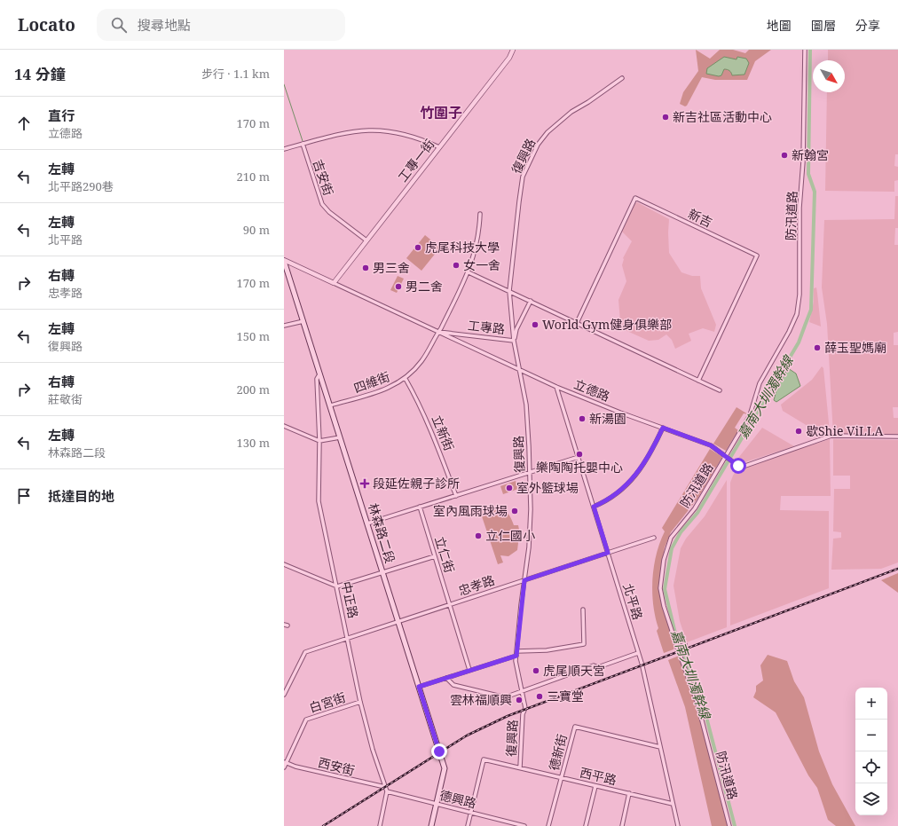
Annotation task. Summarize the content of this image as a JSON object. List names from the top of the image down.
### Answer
{
  "streets": {
    "main road": ["林森路二段"],
    "street": [
      "復興路",
      "工專一街",
      "吉安街",
      "防汛道路",
      "新吉",
      "工專路",
      "四維街",
      "立德路",
      "立新街",
      "立仁街",
      "忠孝路",
      "中正路",
      "北平路",
      "白宮街",
      "德新街",
      "西安街",
      "西平路",
      "德興路"
    ]
  },
  "crossings": [
    ["復興路", "工專路"],
    ["復興路", "立德路"],
    ["復興路", "忠孝路"],
    ["復興路", "西平路"],
    ["復興路", "德興路"],
    ["工專一街", "吉安街"],
    ["工專一街", "工專路"],
    ["防汛道路", "立德路"],
    ["工專路", "四維街"],
    ["工專路", "立德路"],
    ["工專路", "林森路二段"],
    ["四維街", "立德路"],
    ["四維街", "立新街"],
    ["四維街", "林森路二段"],
    ["立德路", "北平路"],
    ["林森路二段", "忠孝路"],
    ["林森路二段", "中正路"],
    ["林森路二段", "德興路"],
    ["立仁街", "忠孝路"],
    ["忠孝路", "中正路"],
    ["忠孝路", "北平路"],
    ["中正路", "白宮街"],
    ["中正路", "西安街"],
    ["中正路", "德興路"],
    ["北平路", "德新街"],
    ["北平路", "西平路"],
    ["白宮街", "西安街"],
    ["德新街", "西平路"]
  ],
  "districts": ["竹圍子"],
  "water": ["嘉南大圳濁幹線"],
  "places": {
    "other": [
      "新吉社區活動中心",
      "新翰宮",
      "虎尾科技大學",
      "女一舍",
      "男三舍",
      "男二舍",
      "World Gym健身俱樂部",
      "薛玉聖媽廟",
      "新湯園",
      "歇Shie ViLLA",
      "樂陶陶托嬰中心",
      "室外籃球場",
      "室內風雨球場",
      "立仁國小",
      "虎尾順天宮",
      "三寶堂",
      "雲林福順興"
    ],
    "health": ["段延佐親子診所"]
  },
  "north": "bottom right",
  "page": {
    "header": "Locato",
    "search": "搜尋地點",
    "nav": ["地圖", "圖層", "分享"],
    "heading": ["14 分鐘", "步行 · 1.1 km"],
    "list": [
      ["直行", "立德路", "170 m"],
      ["左轉", "北平路290巷", "210 m"],
      ["左轉", "北平路", "90 m"],
      ["右轉", "忠孝路", "170 m"],
      ["左轉", "復興路", "150 m"],
      ["右轉", "莊敬街", "200 m"],
      ["左轉", "林森路二段", "130 m"],
      "抵達目的地"
    ],
    "map_buttons": ["+", "−"]
  }
}
